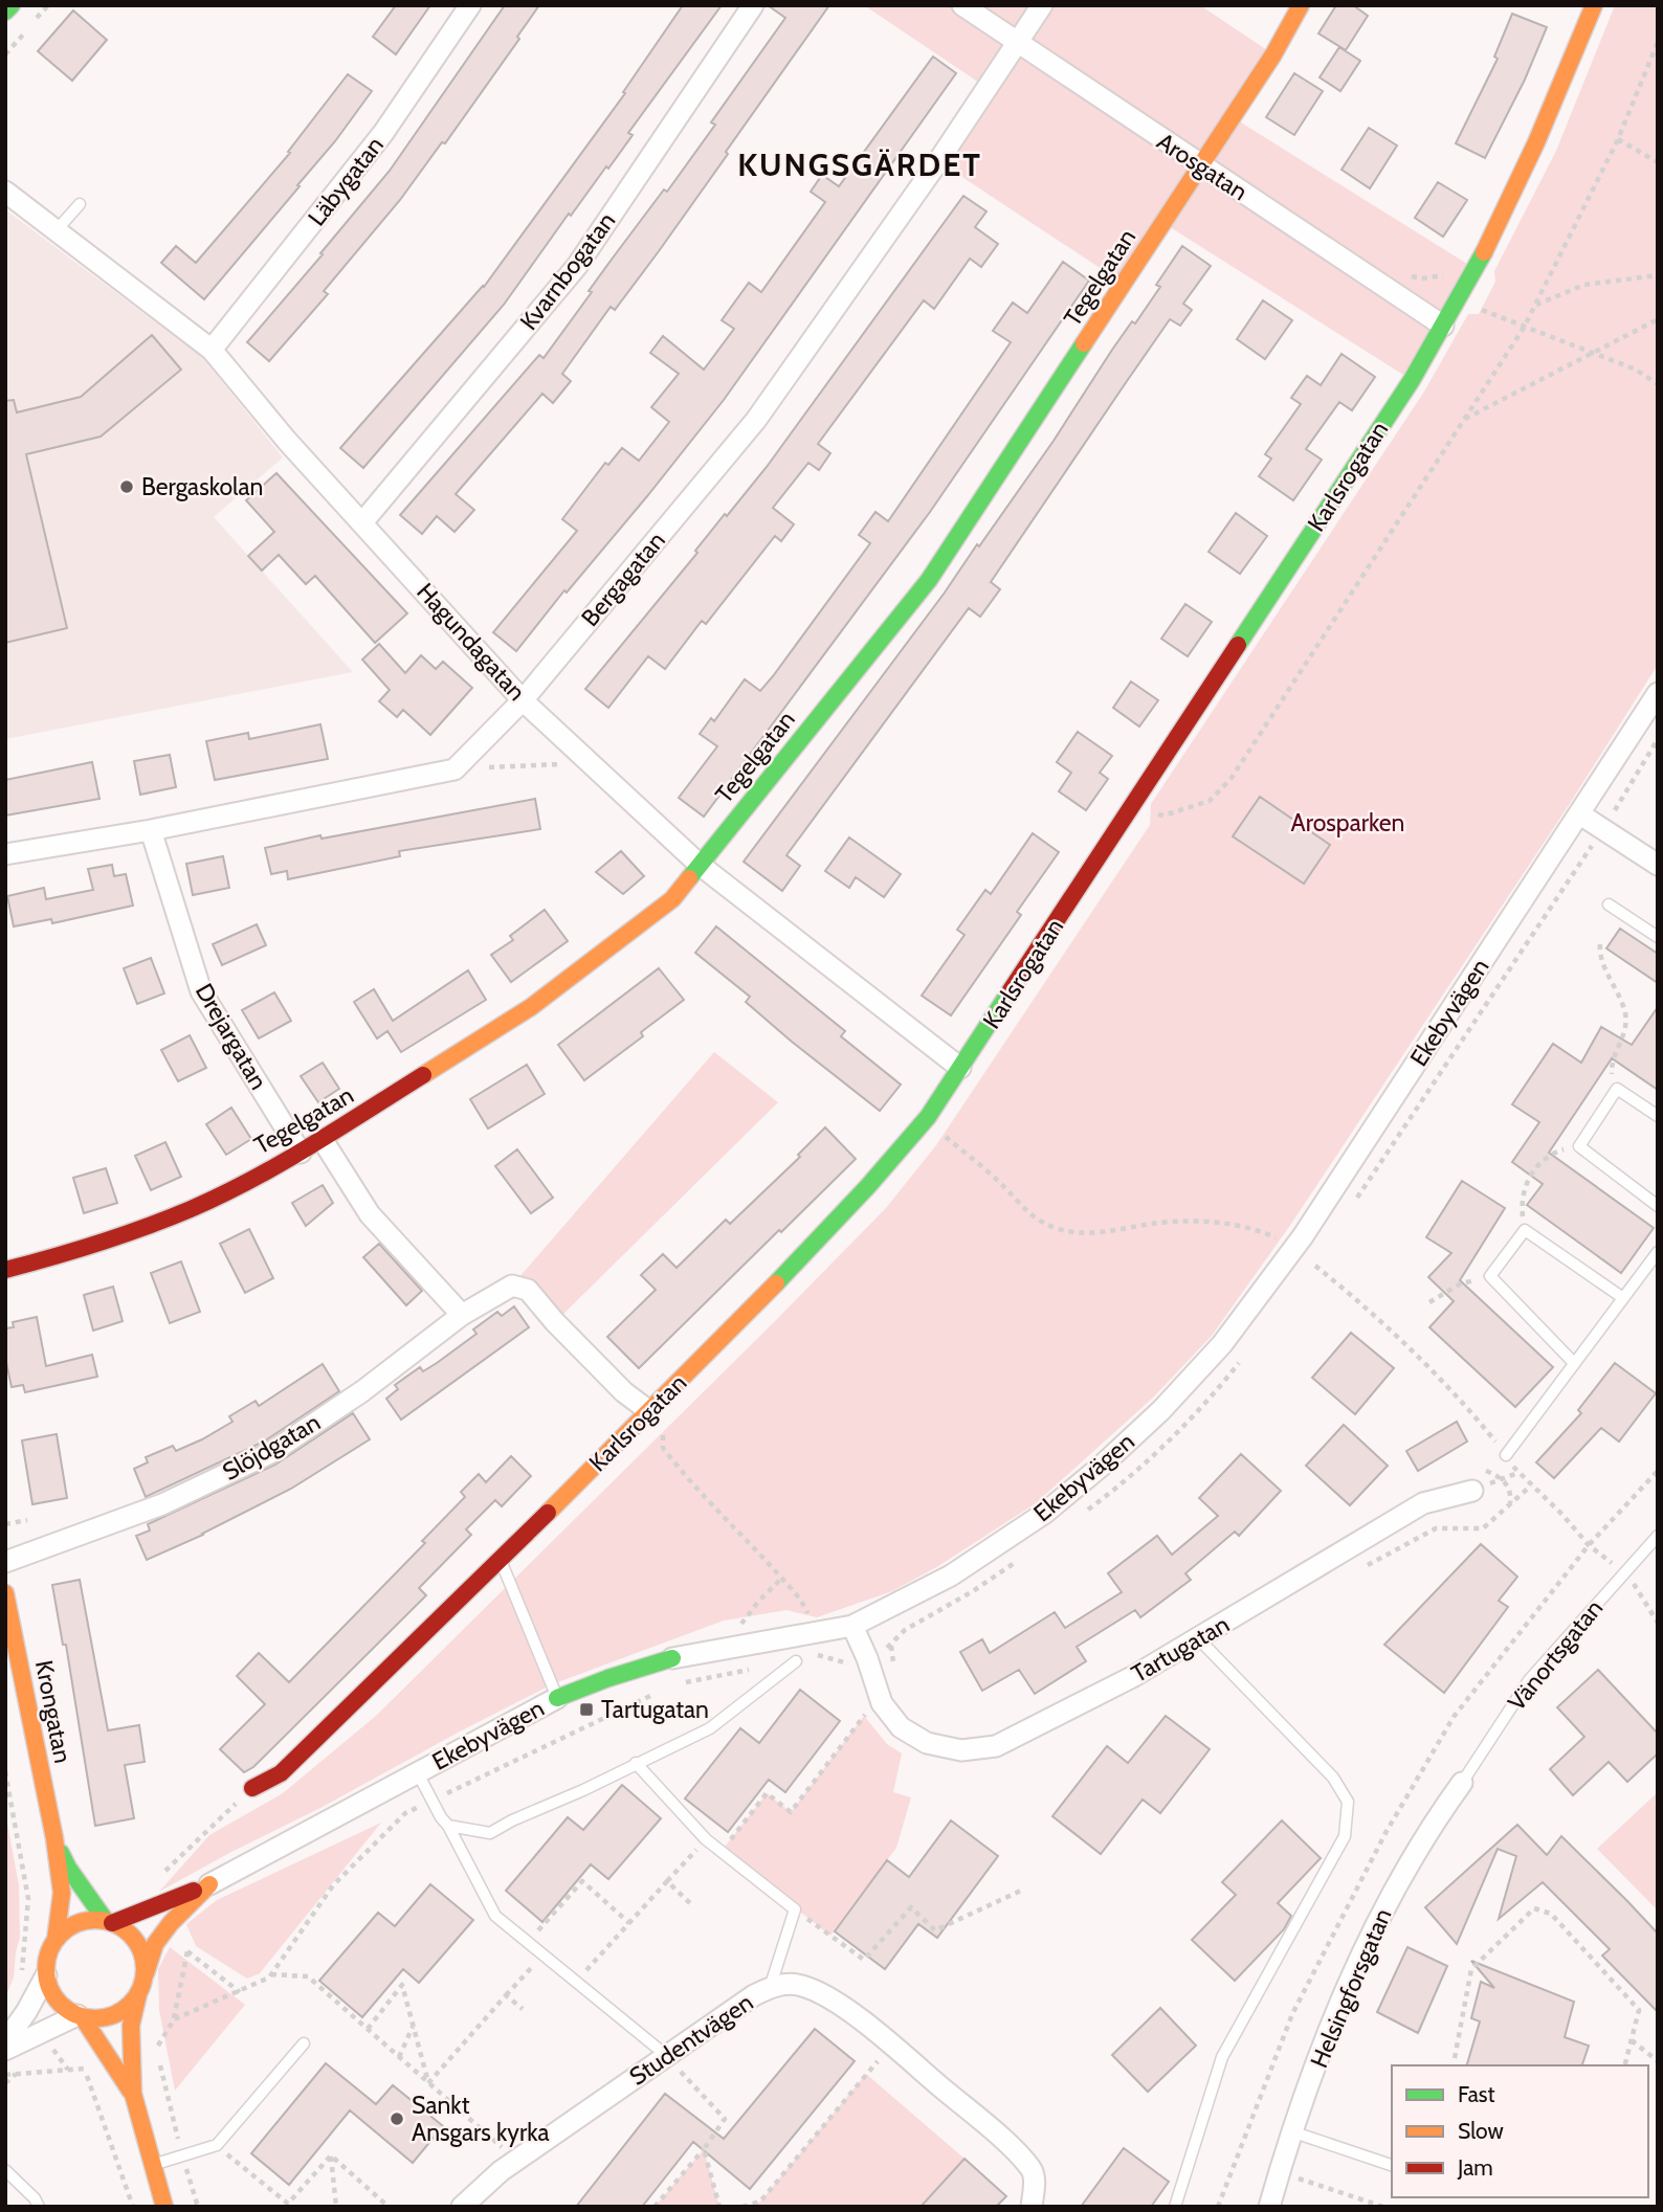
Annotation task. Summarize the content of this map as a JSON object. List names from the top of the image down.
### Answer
{
  "streets": {
    "street": [
      "Arosgatan",
      "Läbygatan",
      "Kvarnbogatan",
      "Tegelgatan",
      "Karlsrogatan",
      "Bergagatan",
      "Hagundagatan",
      "Ekebyvägen",
      "Drejargatan",
      "Slöjdgatan",
      "Tartugatan",
      "Krongatan",
      "Helsingforsgatan",
      "Studentvägen"
    ],
    "lane": ["Vänortsgatan"]
  },
  "crossings": [
    ["Arosgatan", "Tegelgatan"],
    ["Arosgatan", "Karlsrogatan"],
    ["Arosgatan", "Bergagatan"],
    ["Läbygatan", "Hagundagatan"],
    ["Kvarnbogatan", "Hagundagatan"],
    ["Tegelgatan", "Hagundagatan"],
    ["Tegelgatan", "Drejargatan"],
    ["Karlsrogatan", "Hagundagatan"],
    ["Karlsrogatan", "Slöjdgatan"],
    ["Bergagatan", "Hagundagatan"],
    ["Ekebyvägen", "Tartugatan"],
    ["Ekebyvägen", "Krongatan"],
    ["Vänortsgatan", "Helsingforsgatan"]
  ],
  "districts": ["KUNGSGÄRDET"],
  "parks": ["Arosparken"],
  "places": {
    "other": ["Bergaskolan", "Sankt Ansgars kyrka"],
    "transit": ["Tartugatan"]
  },
  "legend": ["Fast", "Slow", "Jam"]
}
